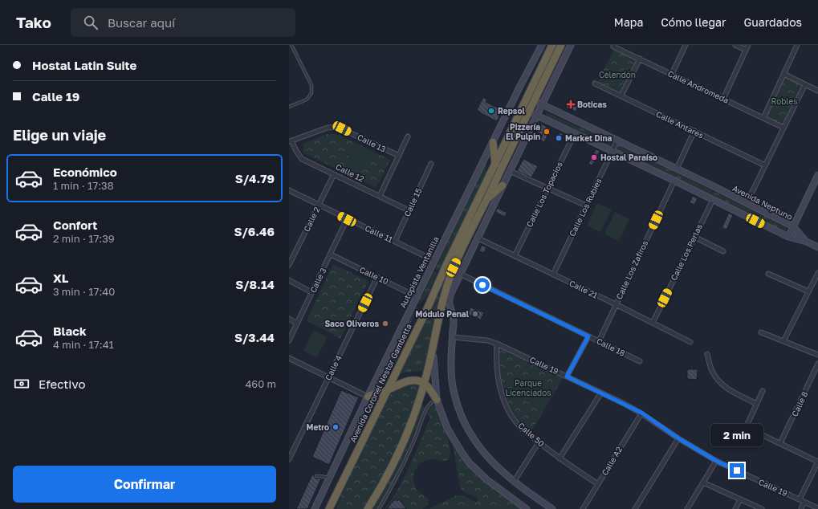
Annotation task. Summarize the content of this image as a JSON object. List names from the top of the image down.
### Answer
{
  "streets": {
    "highway": ["Avenida Coronel Nestor Gambetta"],
    "street": [
      "Calle Andromeda",
      "Calle Antares",
      "Calle 13",
      "Calle 12",
      "Calle Los Topacios",
      "Calle 15",
      "Avenida Neptuno",
      "Calle Los Rubies",
      "Calle 2",
      "Calle 11",
      "Calle Los Perlas",
      "Calle Los Zafiros",
      "Autopista Ventanilla",
      "Calle 10",
      "Calle 3",
      "Calle 21",
      "Calle 18",
      "Calle 19",
      "Calle 4",
      "Calle 8",
      "Calle 50",
      "Calle A2"
    ]
  },
  "crossings": [
    ["Calle 13", "Calle 12"],
    ["Calle 12", "Calle 15"],
    ["Calle 12", "Calle 2"],
    ["Calle Los Topacios", "Calle 21"],
    ["Calle 15", "Calle 11"],
    ["Avenida Neptuno", "Calle Los Rubies"],
    ["Calle Los Rubies", "Calle 21"],
    ["Calle 2", "Calle 11"],
    ["Calle 11", "Autopista Ventanilla"],
    ["Calle 11", "Calle 3"],
    ["Calle Los Perlas", "Calle 21"],
    ["Calle Los Zafiros", "Calle 21"],
    ["Calle Los Zafiros", "Calle 18"],
    ["Autopista Ventanilla", "Calle 10"],
    ["Calle 10", "Calle 3"],
    ["Calle 10", "Calle 4"],
    ["Calle 19", "Calle 50"],
    ["Calle 19", "Calle A2"],
    ["Calle 50", "Calle A2"]
  ],
  "parks": ["Celendón", "Robles", "Parque Licenciados"],
  "places": {
    "health": ["Boticas"],
    "other": [
      "Repsol",
      "Pizzería El Pulpin",
      "Market Dina",
      "Hostal Paraíso",
      "Módulo Penal",
      "Saco Oliveros",
      "Metro"
    ]
  },
  "page": {
    "header": "Tako",
    "search": "Buscar aquí",
    "nav": ["Mapa", "Cómo llegar", "Guardados"],
    "banner": ["Hostal Latin Suite", "Calle 19"],
    "heading": "Elige un viaje",
    "list": [
      {
        "name": "Económico",
        "note": "1 min · 17:38",
        "value": "S/4.79"
      },
      {
        "name": "Confort",
        "note": "2 min · 17:39",
        "value": "S/6.46"
      },
      {
        "name": "XL",
        "note": "3 min · 17:40",
        "value": "S/8.14"
      },
      {
        "name": "Black",
        "note": "4 min · 17:41",
        "value": "S/3.44"
      }
    ],
    "pay": ["Efectivo", "460 m"],
    "bubble": "2 min",
    "buttons": "Confirmar"
  }
}
